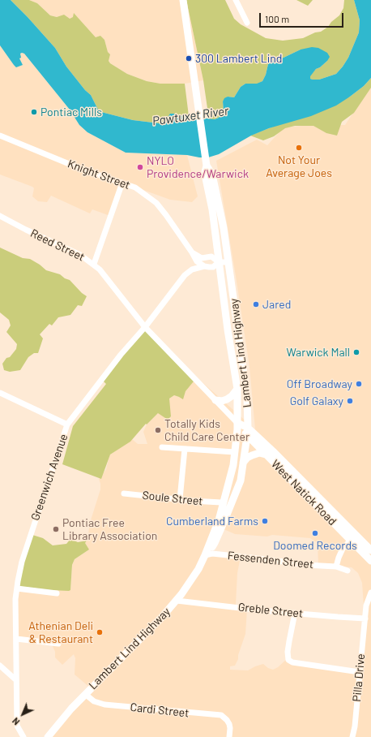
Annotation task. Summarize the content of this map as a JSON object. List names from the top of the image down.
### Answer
{
  "streets": {
    "main road": ["Lambert Lind Highway", "West Natick Road"],
    "street": [
      "Knight Street",
      "Reed Street",
      "Greenwich Avenue",
      "Soule Street",
      "Fessenden Street",
      "Greble Street",
      "Pilla Drive",
      "Cardi Street"
    ]
  },
  "crossings": [
    ["Knight Street", "Greenwich Avenue"],
    ["Reed Street", "Greenwich Avenue"],
    ["Reed Street", "West Natick Road"],
    ["Lambert Lind Highway", "West Natick Road"],
    ["Lambert Lind Highway", "Fessenden Street"],
    ["Lambert Lind Highway", "Greble Street"],
    ["Lambert Lind Highway", "Cardi Street"],
    ["Greenwich Avenue", "West Natick Road"],
    ["Greble Street", "Pilla Drive"]
  ],
  "water": ["Pawtuxet River"],
  "places": [
    "300 Lambert Lind",
    "Pontiac Mills",
    "Not Your Average Joes",
    "NYLO Providence/Warwick",
    "Jared",
    "Warwick Mall",
    "Off Broadway",
    "Golf Galaxy",
    "Totally Kids Child Care Center",
    "Cumberland Farms",
    "Pontiac Free Library Association",
    "Doomed Records",
    "Athenian Deli & Restaurant"
  ],
  "scale_bar": "100 m",
  "north": "bottom left"
}
